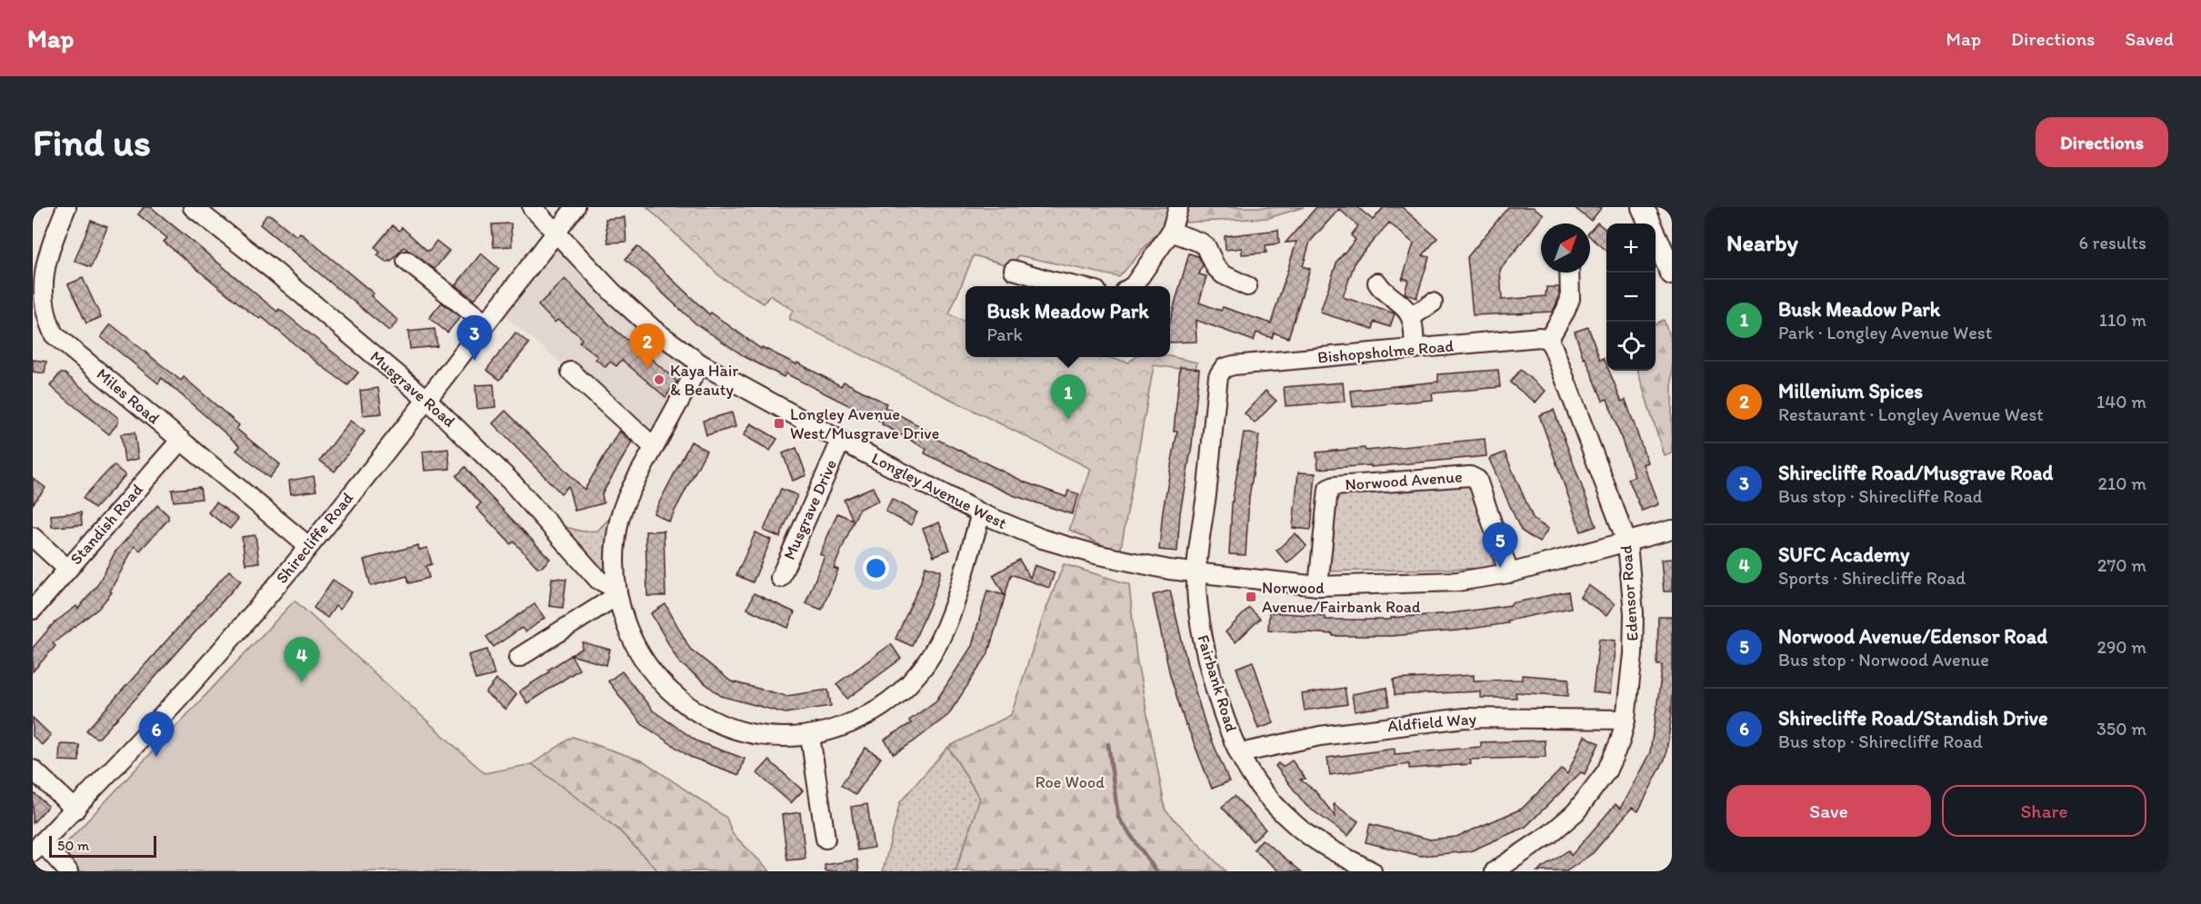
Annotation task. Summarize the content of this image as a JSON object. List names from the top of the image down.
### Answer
{
  "streets": {
    "street": [
      "Bishopsholme Road",
      "Musgrave Road",
      "Miles Road",
      "Norwood Avenue",
      "Longley Avenue West",
      "Musgrave Drive",
      "Standish Road",
      "Shirecliffe Road",
      "Edensor Road",
      "Fairbank Road",
      "Aldfield Way"
    ]
  },
  "crossings": [
    ["Bishopsholme Road", "Edensor Road"],
    ["Bishopsholme Road", "Fairbank Road"],
    ["Musgrave Road", "Shirecliffe Road"],
    ["Miles Road", "Standish Road"],
    ["Miles Road", "Shirecliffe Road"],
    ["Longley Avenue West", "Musgrave Drive"],
    ["Longley Avenue West", "Shirecliffe Road"],
    ["Longley Avenue West", "Fairbank Road"],
    ["Edensor Road", "Aldfield Way"],
    ["Fairbank Road", "Aldfield Way"]
  ],
  "parks": ["Roe Wood"],
  "places": {
    "other": ["Kaya Hair & Beauty"],
    "transit": ["Longley Avenue West/Musgrave Drive", "Norwood Avenue/Fairbank Road"]
  },
  "scale_bar": "50 m",
  "north": "top right",
  "page": {
    "header": "Map",
    "nav": ["Map", "Directions", "Saved"],
    "buttons": [
      "Directions",
      ["Save", "Share"]
    ],
    "title": "Find us",
    "heading": ["Nearby", "6 results"],
    "map_buttons": ["+", "−"],
    "list": [
      {
        "mark": "1",
        "name": "Busk Meadow Park",
        "note": "Park · Longley Avenue West",
        "value": "110 m"
      },
      {
        "mark": "2",
        "name": "Millenium Spices",
        "note": "Restaurant · Longley Avenue West",
        "value": "140 m"
      },
      {
        "mark": "3",
        "name": "Shirecliffe Road/Musgrave Road",
        "note": "Bus stop · Shirecliffe Road",
        "value": "210 m"
      },
      {
        "mark": "4",
        "name": "SUFC Academy",
        "note": "Sports · Shirecliffe Road",
        "value": "270 m"
      },
      {
        "mark": "5",
        "name": "Norwood Avenue/Edensor Road",
        "note": "Bus stop · Norwood Avenue",
        "value": "290 m"
      },
      {
        "mark": "6",
        "name": "Shirecliffe Road/Standish Drive",
        "note": "Bus stop · Shirecliffe Road",
        "value": "350 m"
      }
    ],
    "popup": ["Busk Meadow Park", "Park"],
    "pins": [
      "3",
      "2",
      "1",
      "5",
      "4",
      "6"
    ],
    "scale": "50 m"
  }
}
